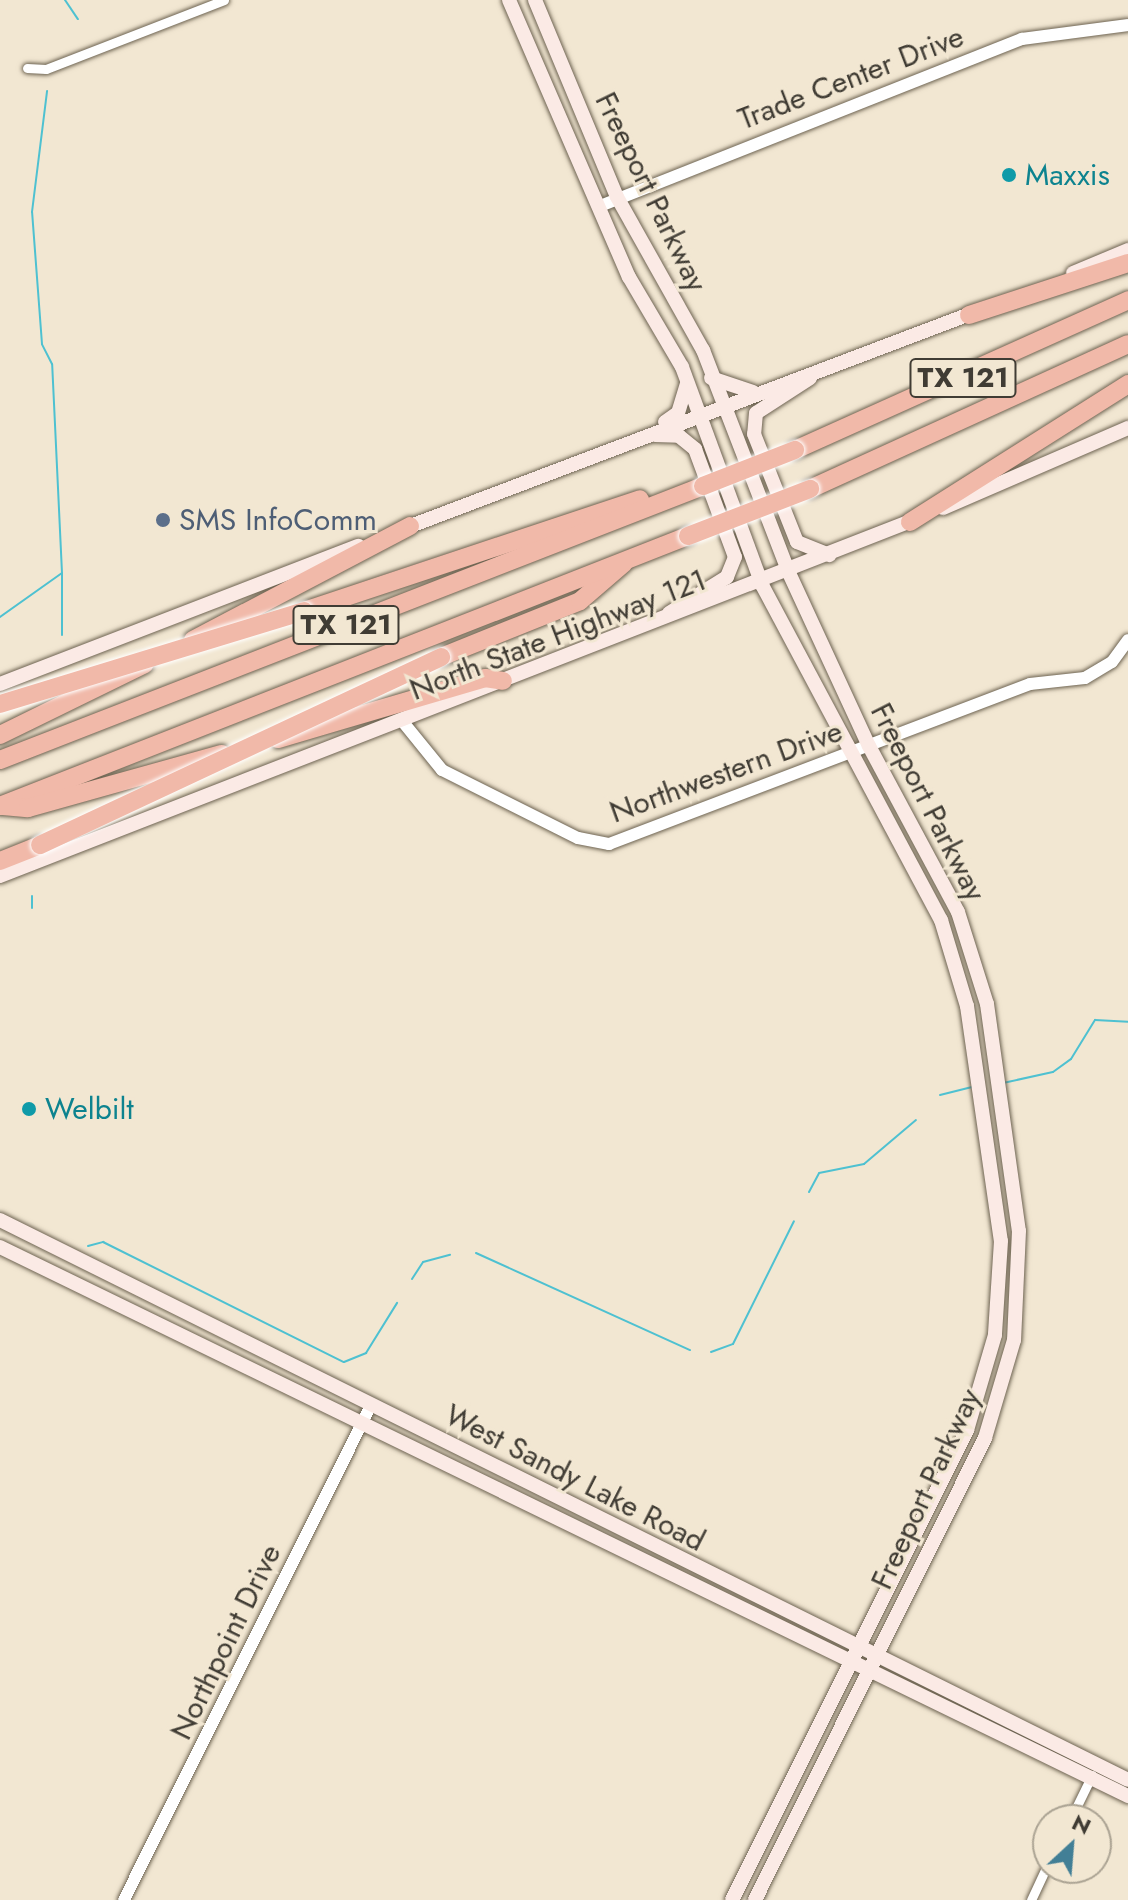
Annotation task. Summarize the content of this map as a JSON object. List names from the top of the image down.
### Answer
{
  "streets": {
    "highway": ["TX 121"],
    "main road": ["Freeport Parkway", "North State Highway 121", "West Sandy Lake Road"],
    "street": ["Trade Center Drive", "Northwestern Drive", "Northpoint Drive"]
  },
  "crossings": [
    ["Trade Center Drive", "Freeport Parkway"],
    ["Freeport Parkway", "North State Highway 121"],
    ["Freeport Parkway", "Northwestern Drive"],
    ["Freeport Parkway", "West Sandy Lake Road"],
    ["North State Highway 121", "Northwestern Drive"],
    ["West Sandy Lake Road", "Northpoint Drive"]
  ],
  "places": ["Maxxis", "SMS InfoComm", "Welbilt"],
  "north": "top right"
}
